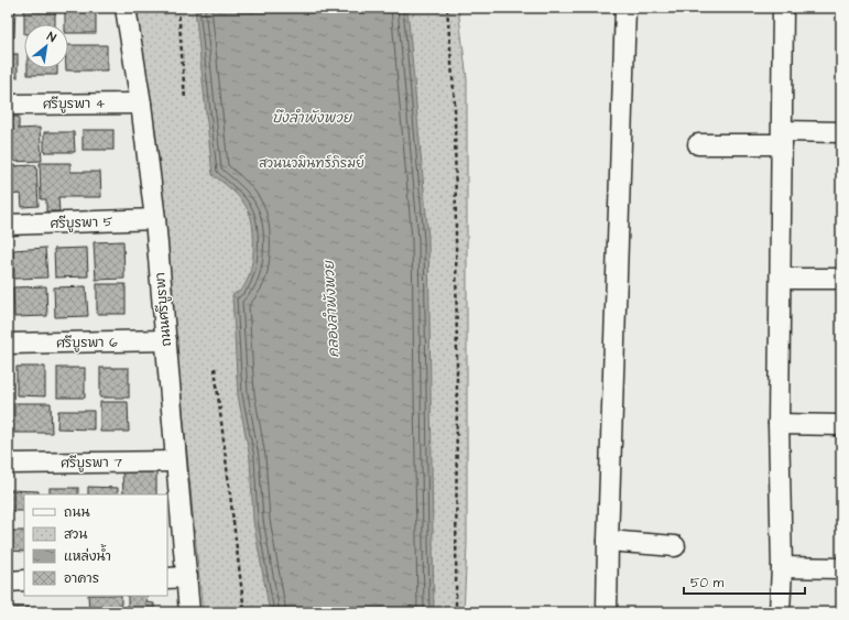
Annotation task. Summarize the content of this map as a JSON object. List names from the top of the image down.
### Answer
{
  "streets": {
    "street": [
      "ศรีบูรพา 4",
      "ศรีบูรพา 5",
      "ถนนศรีบูรพา",
      "ศรีบูรพา 6",
      "ศรีบูรพา 7"
    ]
  },
  "crossings": [
    ["ศรีบูรพา 4", "ถนนศรีบูรพา"],
    ["ศรีบูรพา 5", "ถนนศรีบูรพา"],
    ["ถนนศรีบูรพา", "ศรีบูรพา 6"],
    ["ถนนศรีบูรพา", "ศรีบูรพา 7"]
  ],
  "water": ["บึงลำพังพวย", "คลองลำพังพวย"],
  "parks": ["สวนนวมินทร์ภิรมย์"],
  "legend": [
    "ถนน",
    "สวน",
    "แหล่งน้ำ",
    "อาคาร"
  ],
  "scale_bar": "50 m",
  "north": "top right"
}
